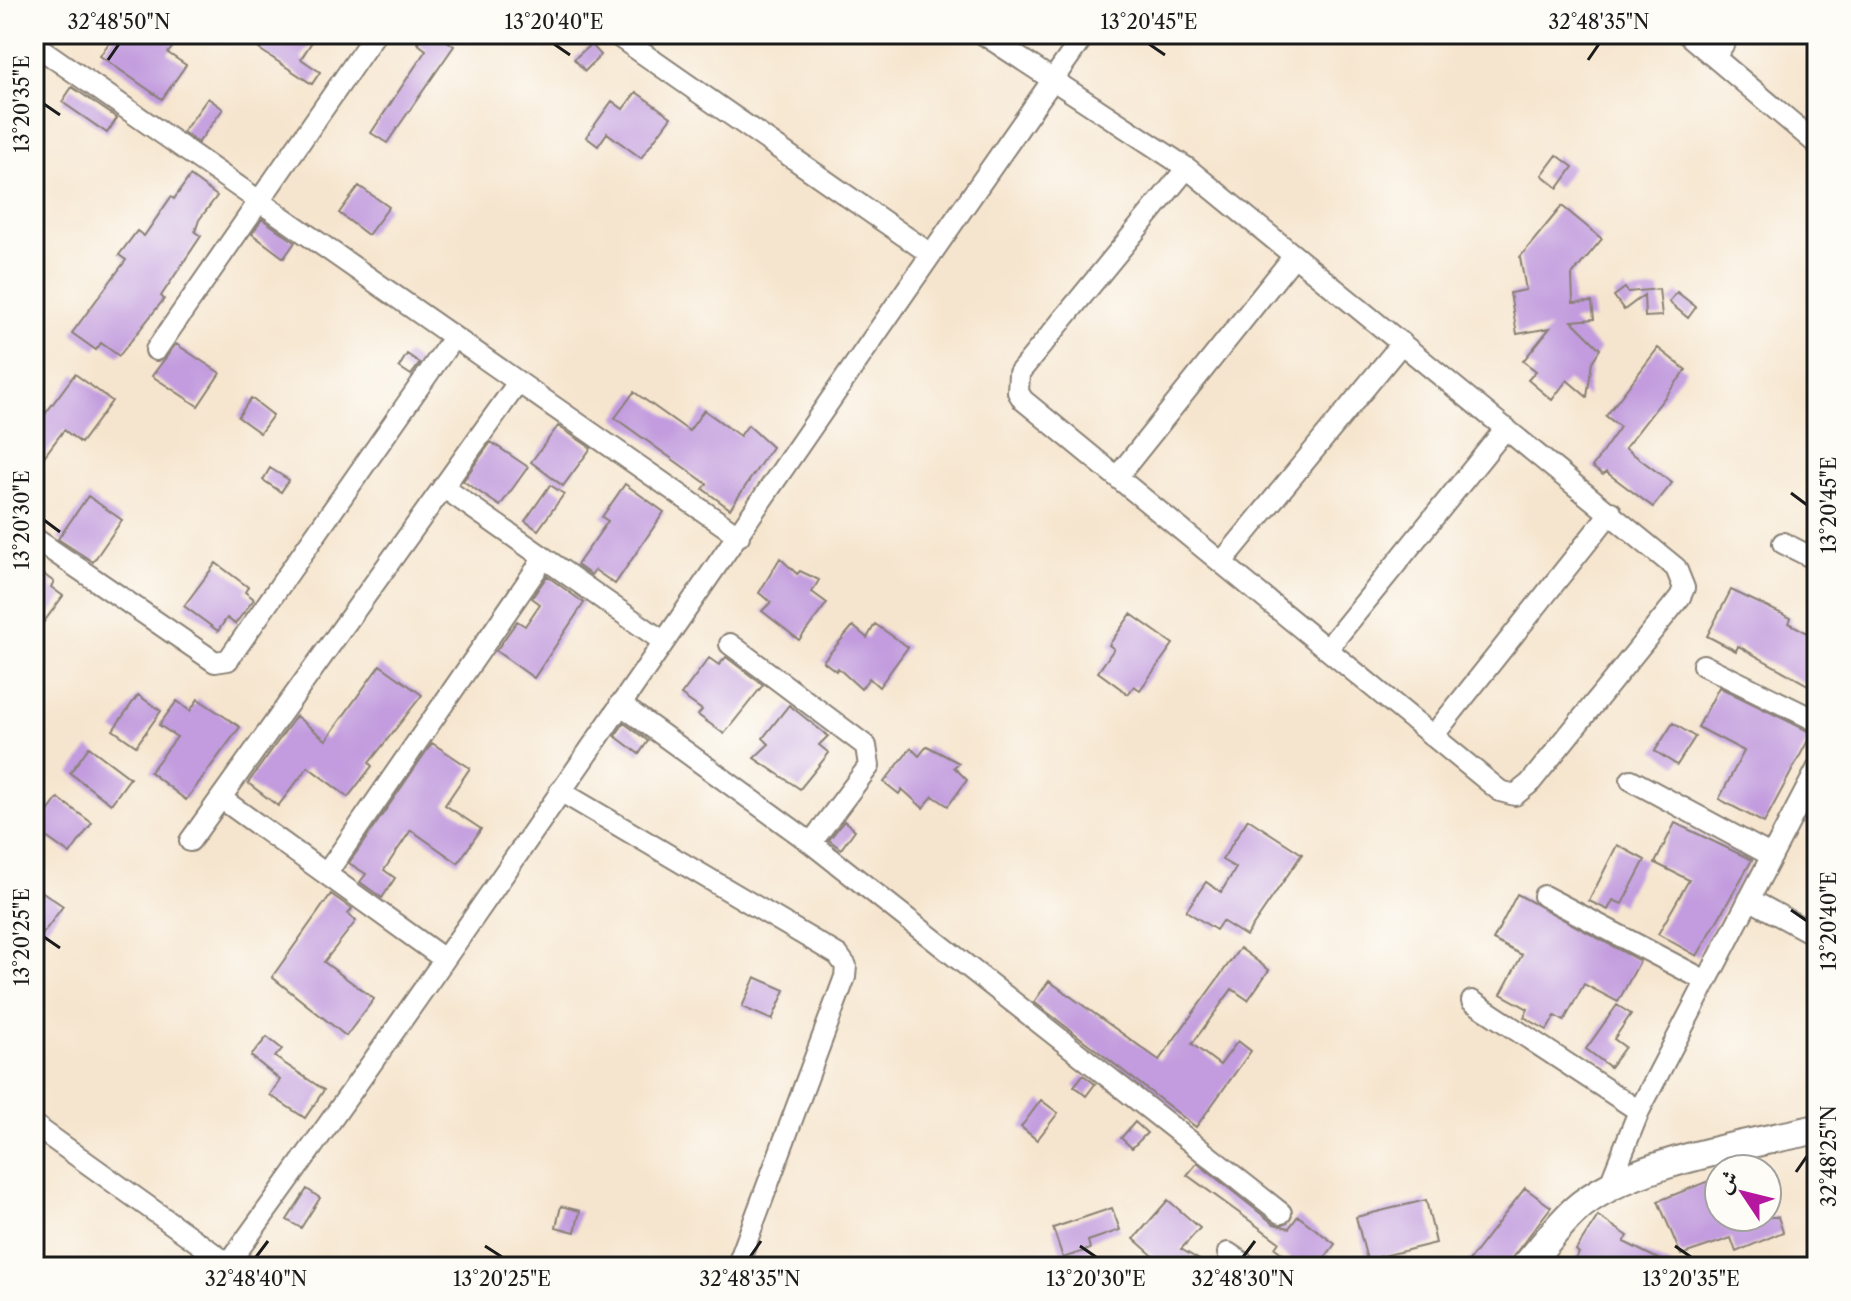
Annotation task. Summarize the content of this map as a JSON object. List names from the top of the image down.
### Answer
{
  "north": "top left",
  "coordinates": [
    "32°48'50\"N",
    "13°20'40\"E",
    "13°20'45\"E",
    "32°48'35\"N",
    "13°20'35\"E",
    "13°20'30\"E",
    "13°20'25\"E",
    "32°48'25\"N",
    "32°48'40\"N",
    "32°48'30\"N"
  ]
}
